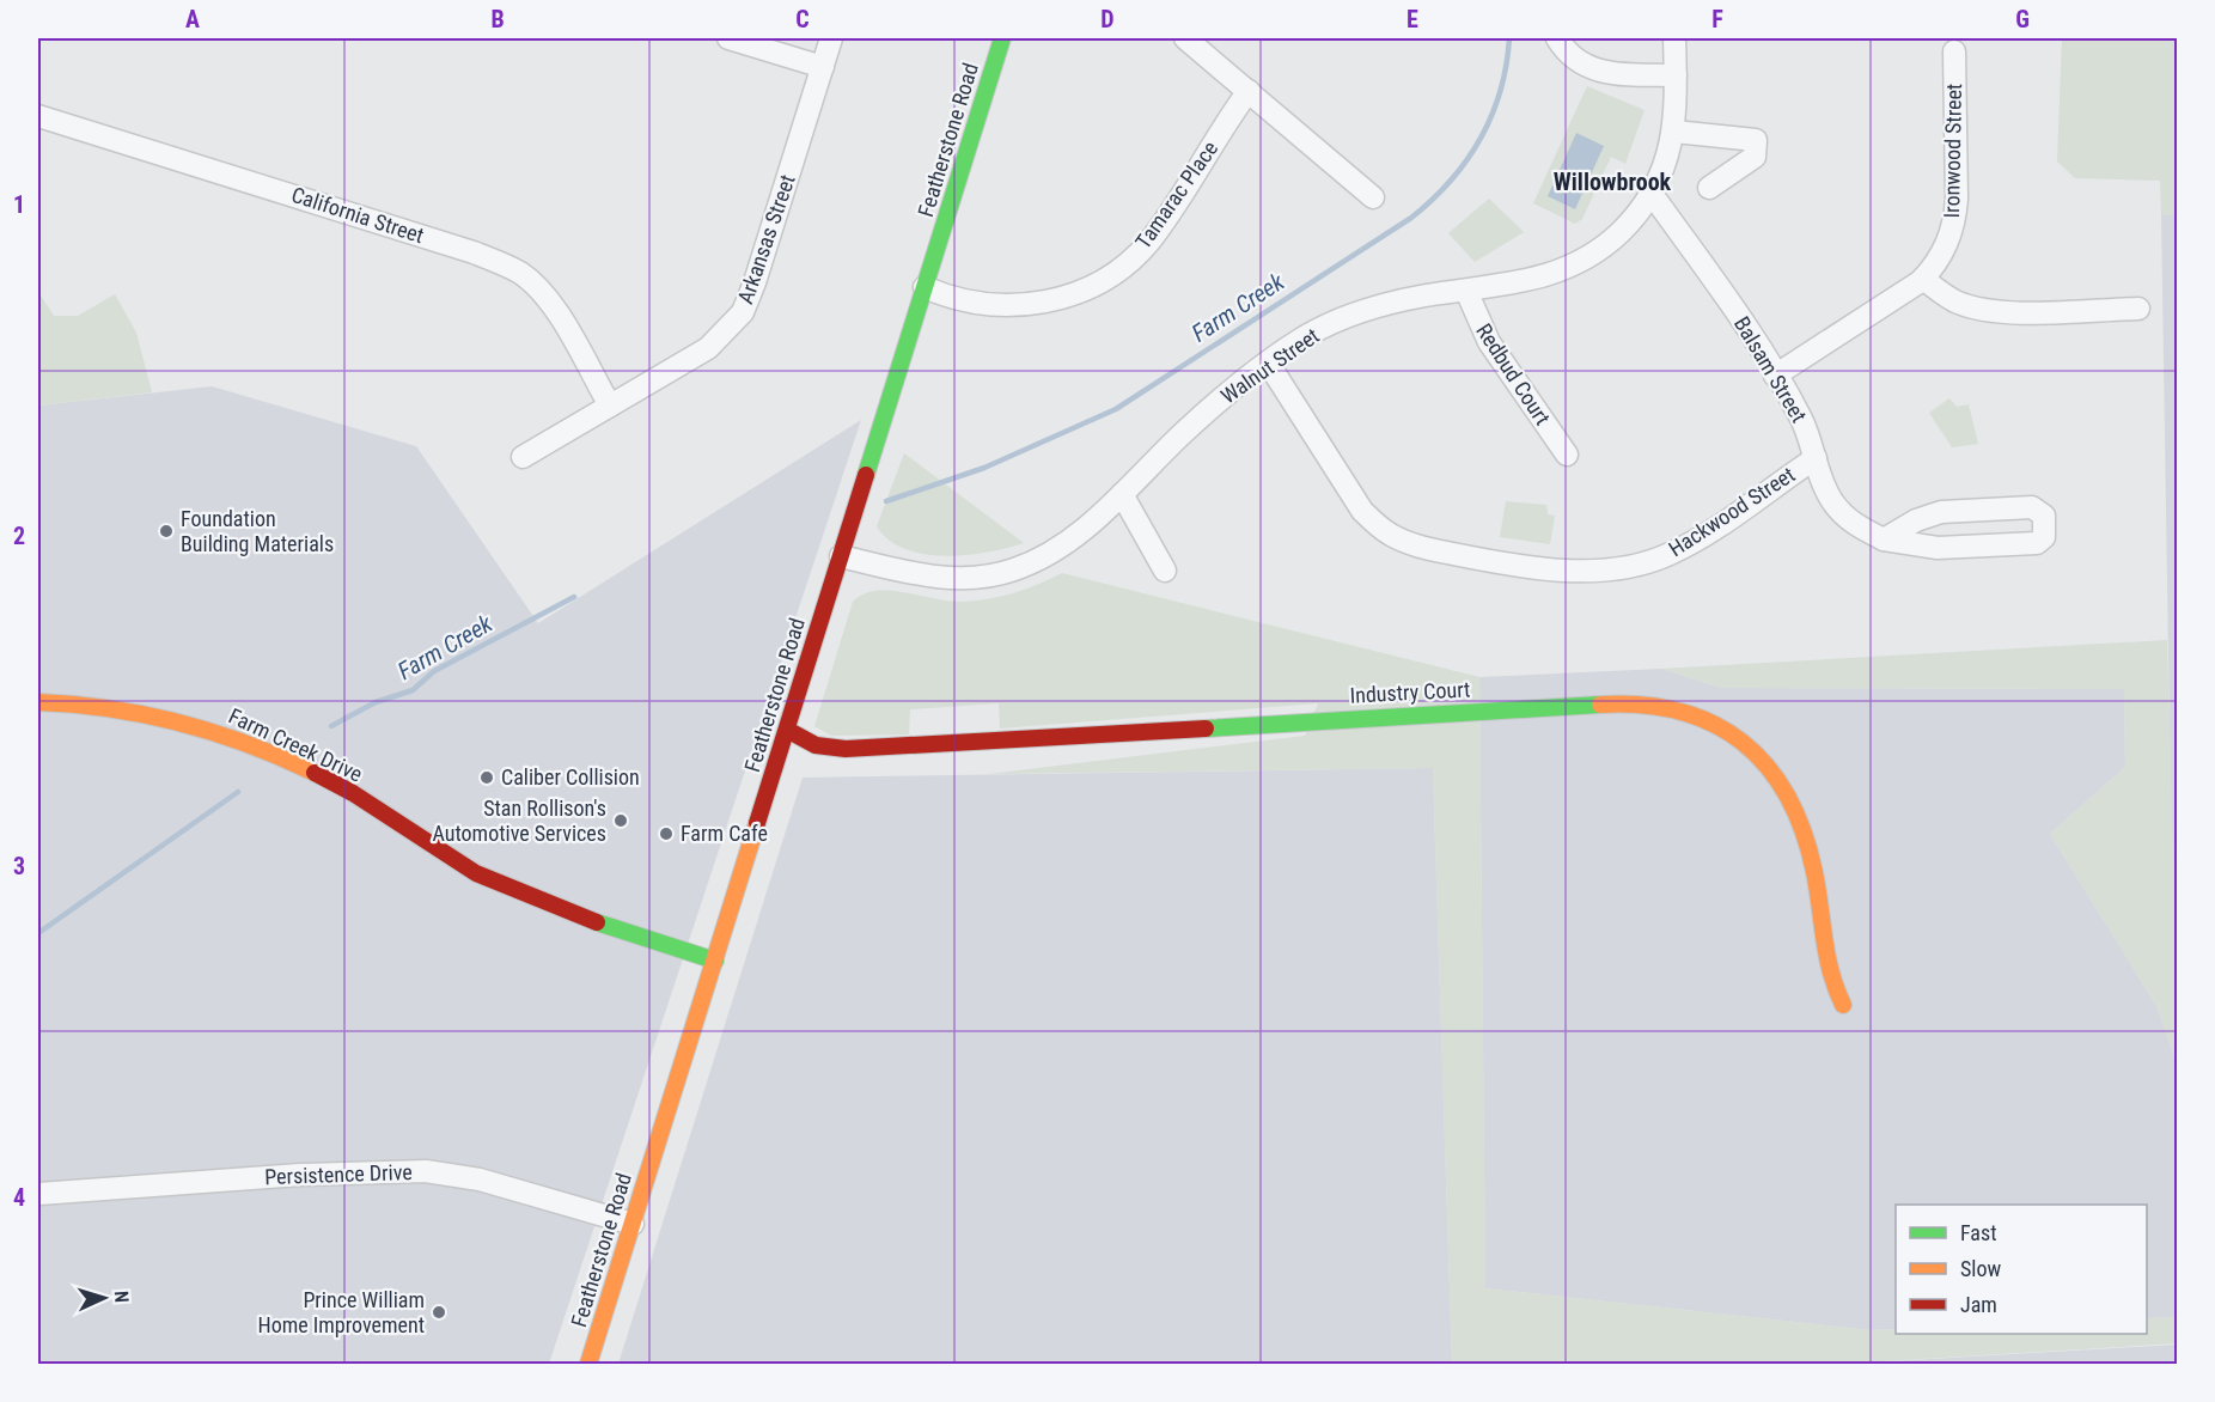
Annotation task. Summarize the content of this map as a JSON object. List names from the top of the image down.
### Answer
{
  "streets": {
    "street": [
      "Featherstone Road",
      "Ironwood Street",
      "Tamarac Place",
      "California Street",
      "Arkansas Street",
      "Walnut Street",
      "Balsam Street",
      "Redbud Court",
      "Hackwood Street",
      "Industry Court",
      "Farm Creek Drive",
      "Persistence Drive"
    ]
  },
  "crossings": [
    ["Featherstone Road", "Tamarac Place"],
    ["Featherstone Road", "Walnut Street"],
    ["Featherstone Road", "Industry Court"],
    ["Featherstone Road", "Farm Creek Drive"],
    ["Featherstone Road", "Persistence Drive"],
    ["Ironwood Street", "Balsam Street"],
    ["California Street", "Arkansas Street"],
    ["Walnut Street", "Balsam Street"],
    ["Walnut Street", "Redbud Court"],
    ["Walnut Street", "Hackwood Street"],
    ["Balsam Street", "Hackwood Street"]
  ],
  "districts": ["Willowbrook"],
  "water": ["Farm Creek"],
  "places": [
    "Foundation Building Materials",
    "Caliber Collision",
    "Stan Rollison's Automotive Services",
    "Farm Cafe",
    "Prince William Home Improvement"
  ],
  "legend": ["Fast", "Slow", "Jam"],
  "north": "right",
  "grid": {
    "columns": [
      "A",
      "B",
      "C",
      "D",
      "E",
      "F",
      "G"
    ],
    "rows": [
      "1",
      "2",
      "3",
      "4"
    ]
  }
}
